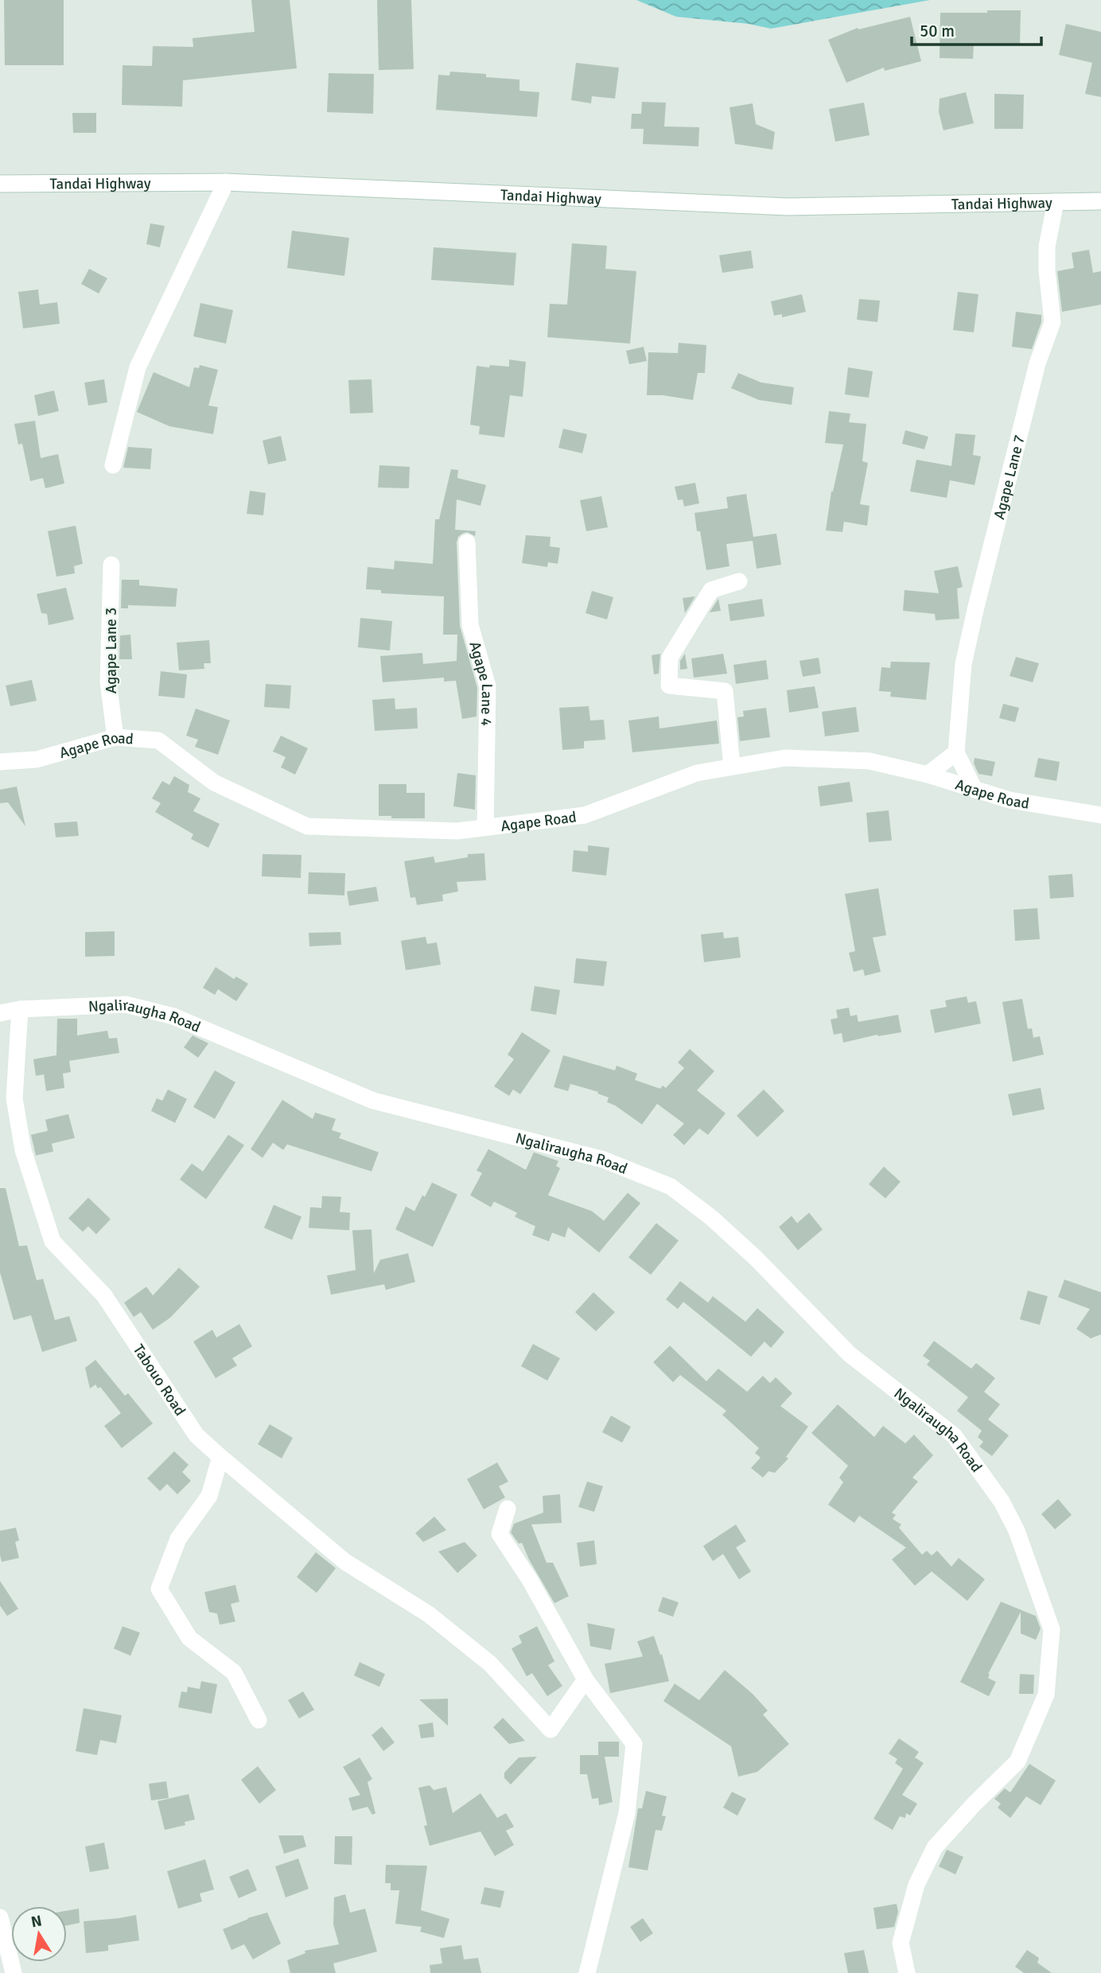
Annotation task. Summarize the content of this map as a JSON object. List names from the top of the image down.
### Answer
{
  "streets": {
    "street": [
      "Tandai Highway",
      "Agape Lane 7",
      "Agape Lane 3",
      "Agape Lane 4",
      "Agape Road",
      "Ngaliraugha Road",
      "Tabouo Road"
    ]
  },
  "crossings": [
    ["Tandai Highway", "Agape Lane 7"],
    ["Agape Lane 3", "Agape Road"],
    ["Agape Lane 4", "Agape Road"],
    ["Ngaliraugha Road", "Tabouo Road"]
  ],
  "scale_bar": "50 m",
  "north": "top"
}
